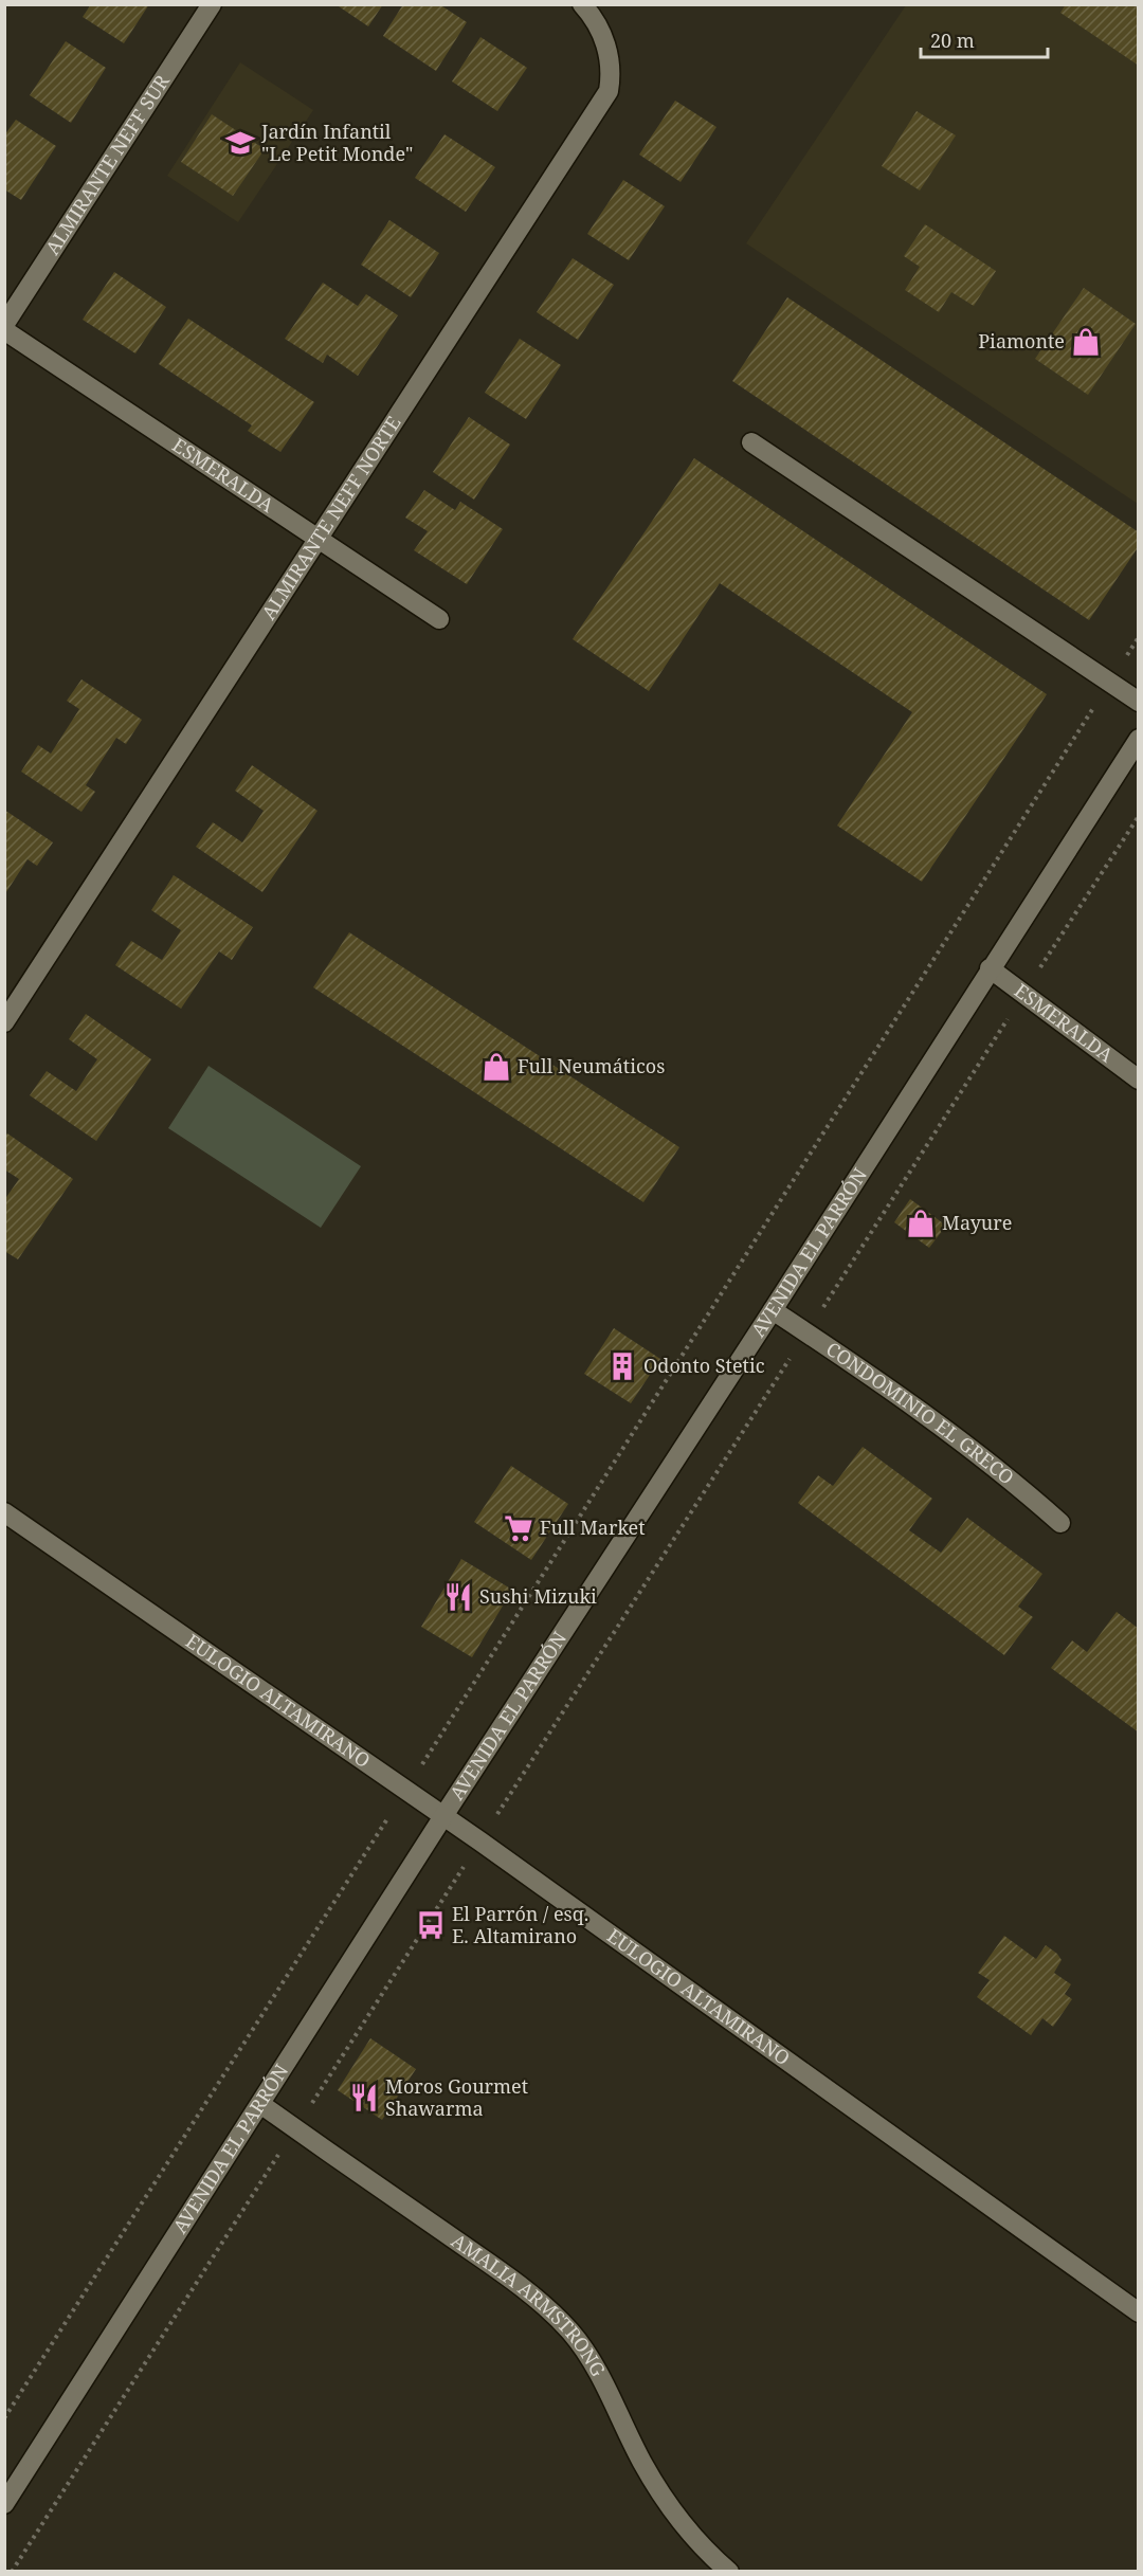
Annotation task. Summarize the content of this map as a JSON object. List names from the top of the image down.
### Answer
{
  "streets": {
    "street": [
      "ALMIRANTE NEFF SUR",
      "ESMERALDA",
      "ALMIRANTE NEFF NORTE",
      "AVENIDA EL PARRÓN",
      "CONDOMINIO EL GRECO",
      "EULOGIO ALTAMIRANO",
      "AMALIA ARMSTRONG"
    ]
  },
  "crossings": [
    ["ESMERALDA", "ALMIRANTE NEFF NORTE"],
    ["ESMERALDA", "AVENIDA EL PARRÓN"],
    ["AVENIDA EL PARRÓN", "CONDOMINIO EL GRECO"],
    ["AVENIDA EL PARRÓN", "EULOGIO ALTAMIRANO"],
    ["AVENIDA EL PARRÓN", "AMALIA ARMSTRONG"]
  ],
  "places": {
    "school or university": ["Jardín Infantil \"Le Petit Monde\""],
    "shop": ["Piamonte", "Full Neumáticos", "Mayure"],
    "building": ["Odonto Stetic"],
    "supermarket": ["Full Market"],
    "restaurant": ["Sushi Mizuki", "Moros Gourmet Shawarma"],
    "bus stop": ["El Parrón / esq. E. Altamirano"]
  },
  "scale_bar": "20 m"
}
